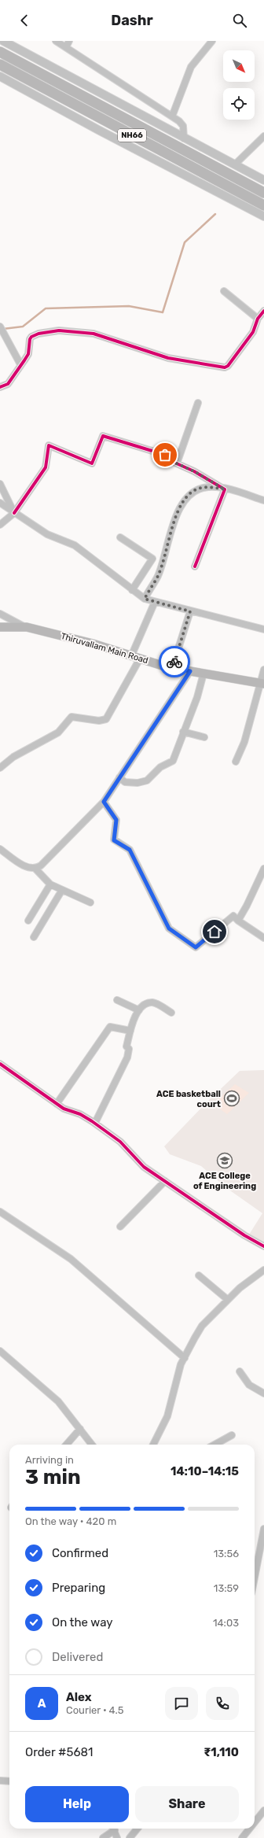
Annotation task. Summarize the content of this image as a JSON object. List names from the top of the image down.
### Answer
{
  "streets": {
    "highway": ["NH66"],
    "main road": ["Thiruvallam Main Road"]
  },
  "places": {
    "sports": ["ACE basketball court"],
    "school or university": ["ACE College of Engineering"]
  },
  "north": "bottom right",
  "page": {
    "header": "Dashr",
    "heading": ["3 min", "Arriving in", "14:10–14:15"],
    "panel": [
      "Alex",
      "Courier · 4.5",
      "Order #5681",
      "₹1,110"
    ],
    "bar": "On the way · 420 m",
    "list": [
      ["Confirmed", "13:56"],
      ["Preparing", "13:59"],
      ["On the way", "14:03"],
      "Delivered"
    ],
    "round": "A",
    "buttons": ["Help", "Share"]
  }
}
